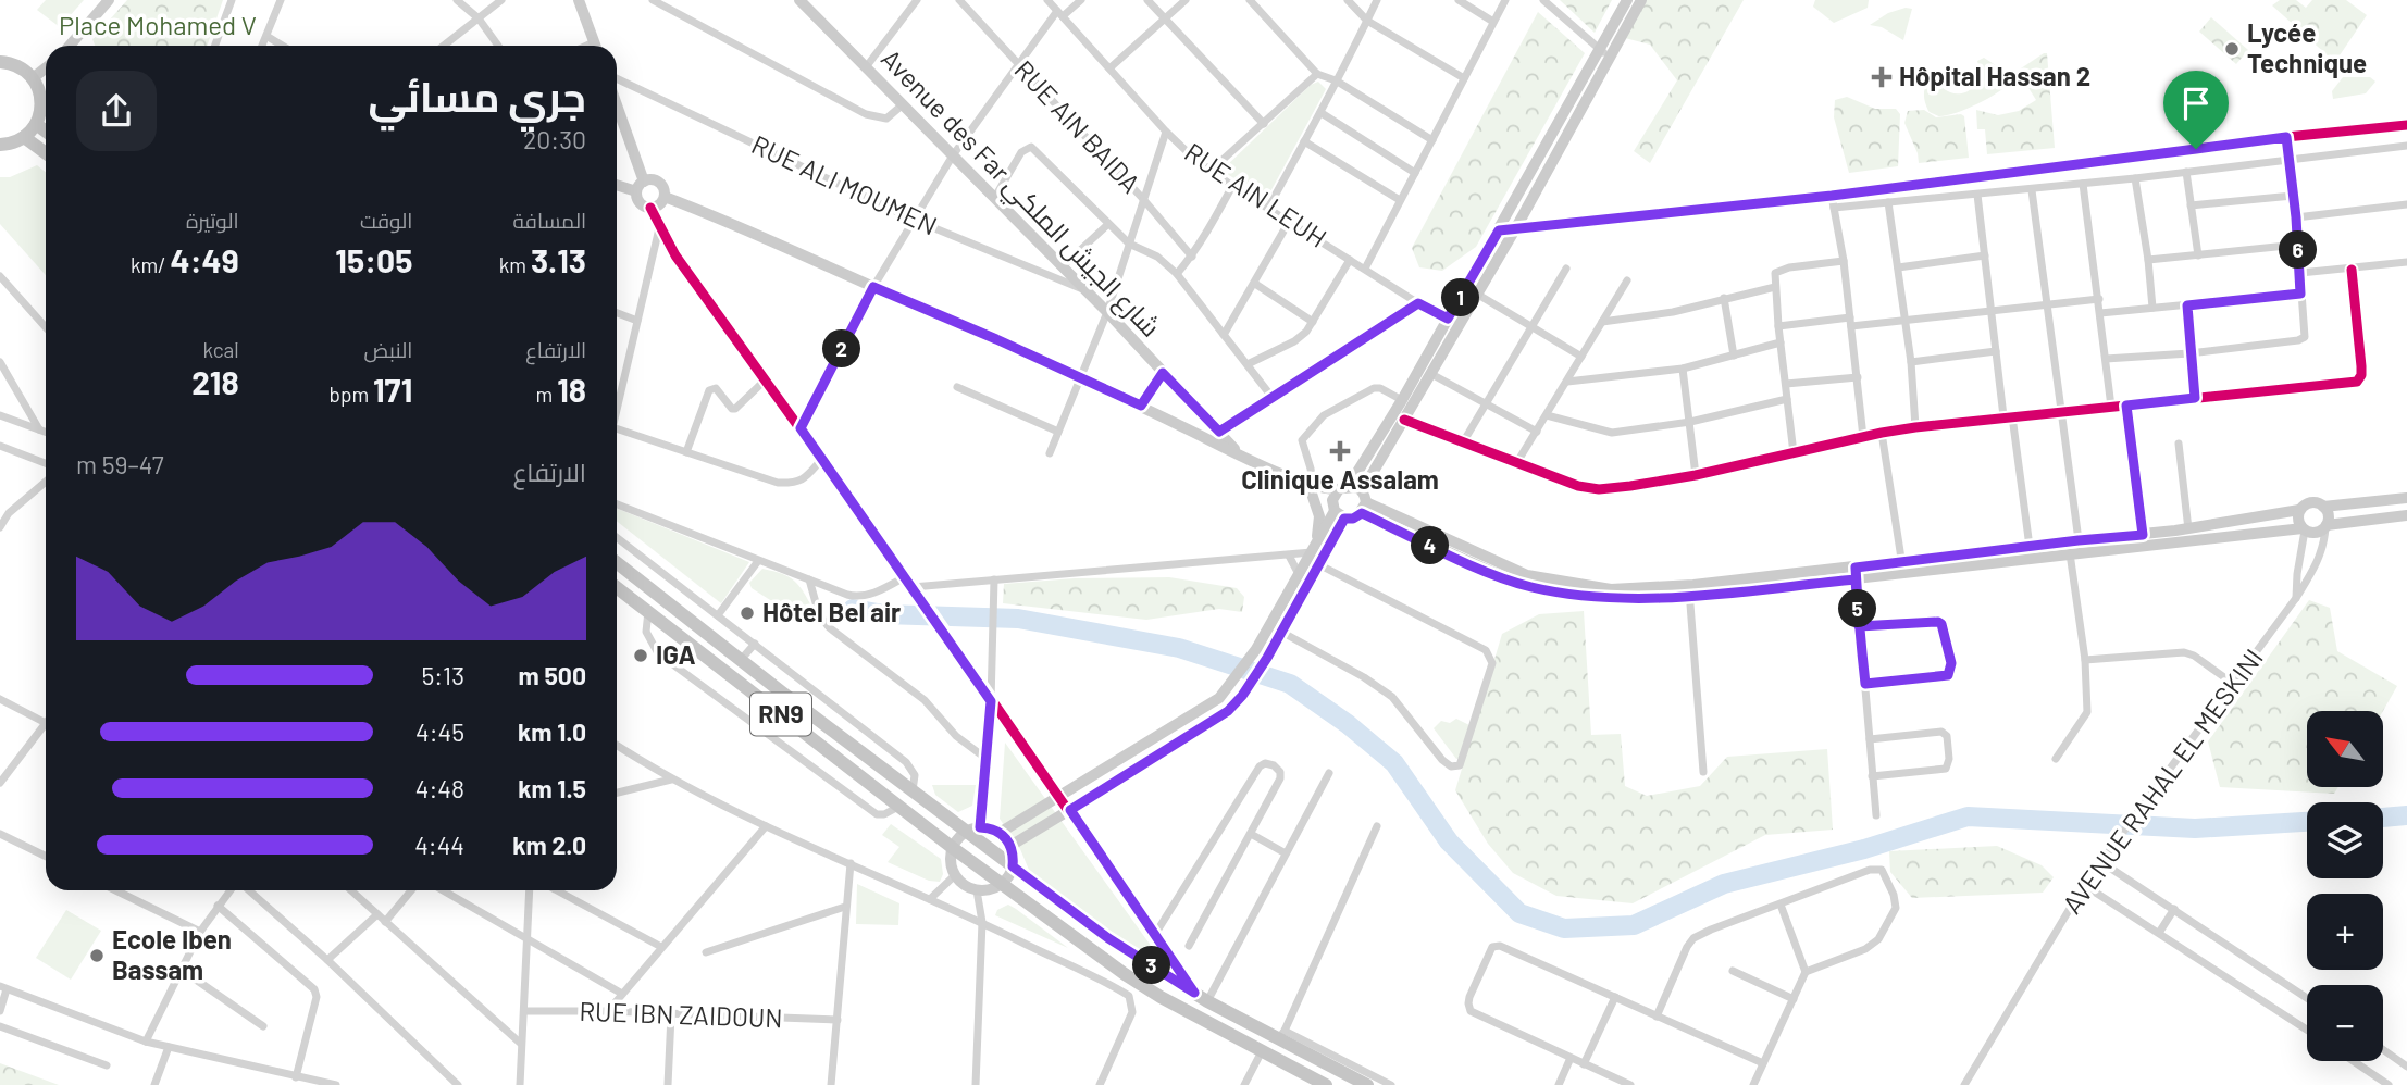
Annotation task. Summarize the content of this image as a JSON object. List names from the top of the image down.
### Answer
{
  "streets": {
    "main road": ["RN9"],
    "street": [
      "RUE AIN BAIDA",
      "RUE ALI MOUMEN",
      "Avenue des Far شارع الجيش الملكي",
      "RUE AIN LEUH",
      "AVENUE RAHAL EL MESKINI",
      "RUE IBN ZAIDOUN"
    ]
  },
  "crossings": [
    ["RUE ALI MOUMEN", "Avenue des Far شارع الجيش الملكي"]
  ],
  "parks": ["Place Mohamed V"],
  "places": {
    "other": [
      "Lycée Technique",
      "Hôtel Bel air",
      "IGA",
      "Ecole Iben Bassam"
    ],
    "health": ["Hôpital Hassan 2", "Clinique Assalam"]
  },
  "north": "top left",
  "page": {
    "heading": ["جري مسائي", "20:30"],
    "stats": [
      ["المسافة", "3.13 km"],
      ["الوقت", "15:05"],
      ["الوتيرة", "4:49 /km"],
      ["الارتفاع", "18 m"],
      ["النبض", "171 bpm"],
      ["kcal", "218"]
    ],
    "pins": [
      "6",
      "1",
      "2",
      "4",
      "5",
      "3"
    ],
    "chart": ["الارتفاع", "47–59 m"],
    "list": [
      {
        "name": "500 m",
        "note": "5:13"
      },
      {
        "name": "1.0 km",
        "note": "4:45"
      },
      {
        "name": "1.5 km",
        "note": "4:48"
      },
      {
        "name": "2.0 km",
        "note": "4:44"
      }
    ],
    "map_buttons": ["+", "−"]
  }
}
